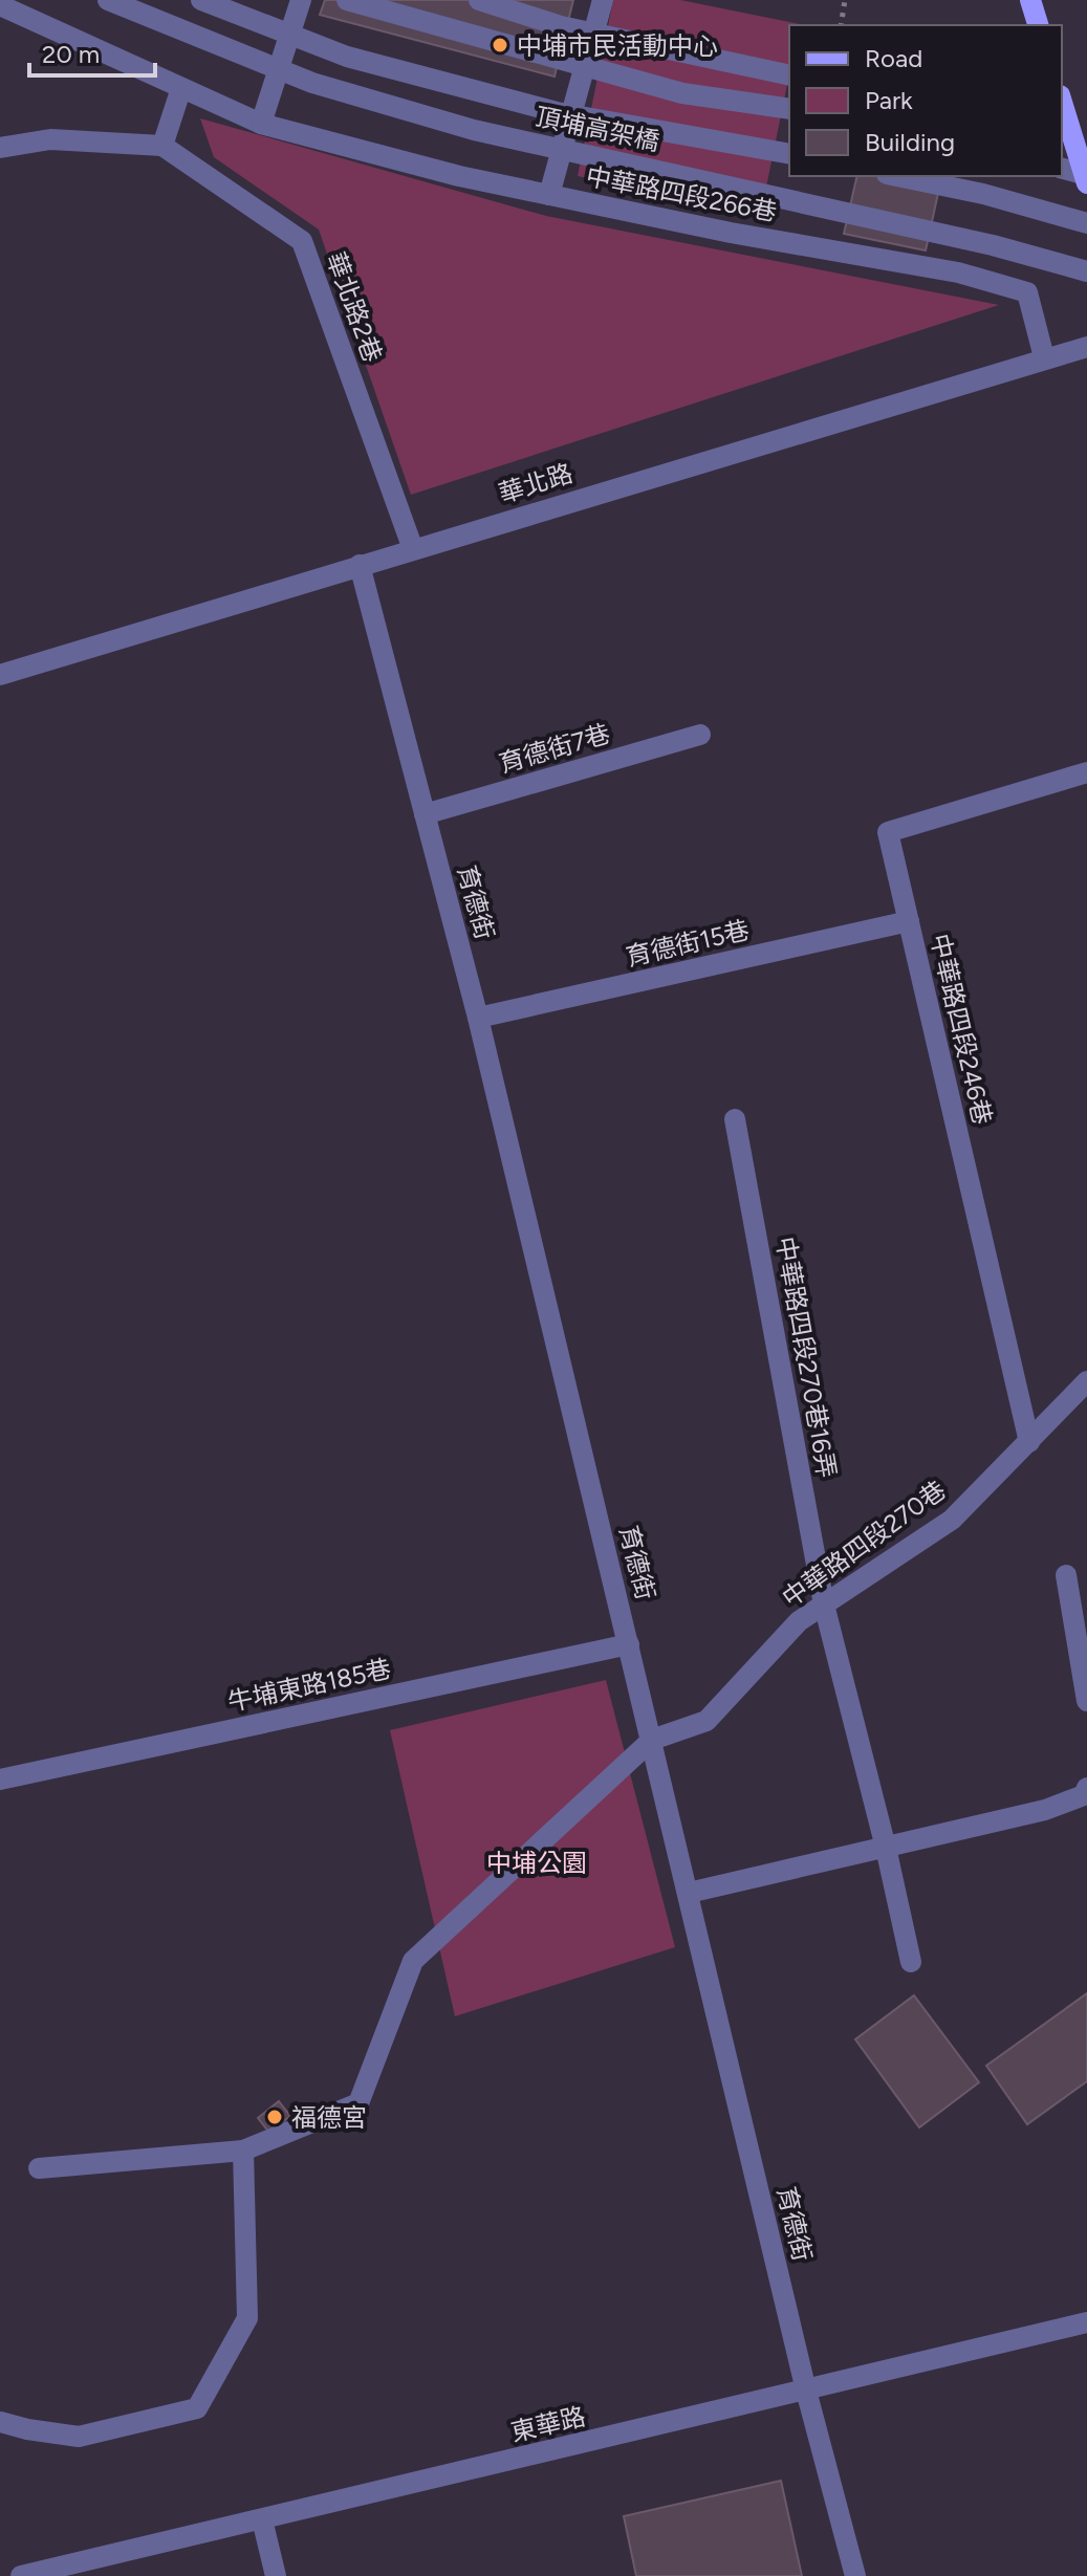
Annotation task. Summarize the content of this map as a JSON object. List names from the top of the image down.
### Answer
{
  "streets": {
    "street": [
      "頂埔高架橋",
      "中華路四段266巷",
      "華北路2巷",
      "華北路",
      "育德街7巷",
      "育德街",
      "育德街15巷",
      "中華路四段246巷",
      "中華路四段270巷16弄",
      "中華路四段270巷",
      "牛埔東路185巷",
      "東華路"
    ]
  },
  "crossings": [
    ["中華路四段266巷", "華北路"],
    ["華北路2巷", "華北路"],
    ["華北路", "育德街"],
    ["育德街7巷", "育德街"],
    ["育德街", "育德街15巷"],
    ["育德街", "中華路四段270巷"],
    ["育德街", "牛埔東路185巷"],
    ["育德街", "東華路"],
    ["育德街15巷", "中華路四段246巷"],
    ["中華路四段246巷", "中華路四段270巷"],
    ["中華路四段270巷16弄", "中華路四段270巷"]
  ],
  "parks": ["中埔公園"],
  "places": ["中埔市民活動中心", "福德宮"],
  "legend": ["Road", "Park", "Building"],
  "scale_bar": "20 m"
}
